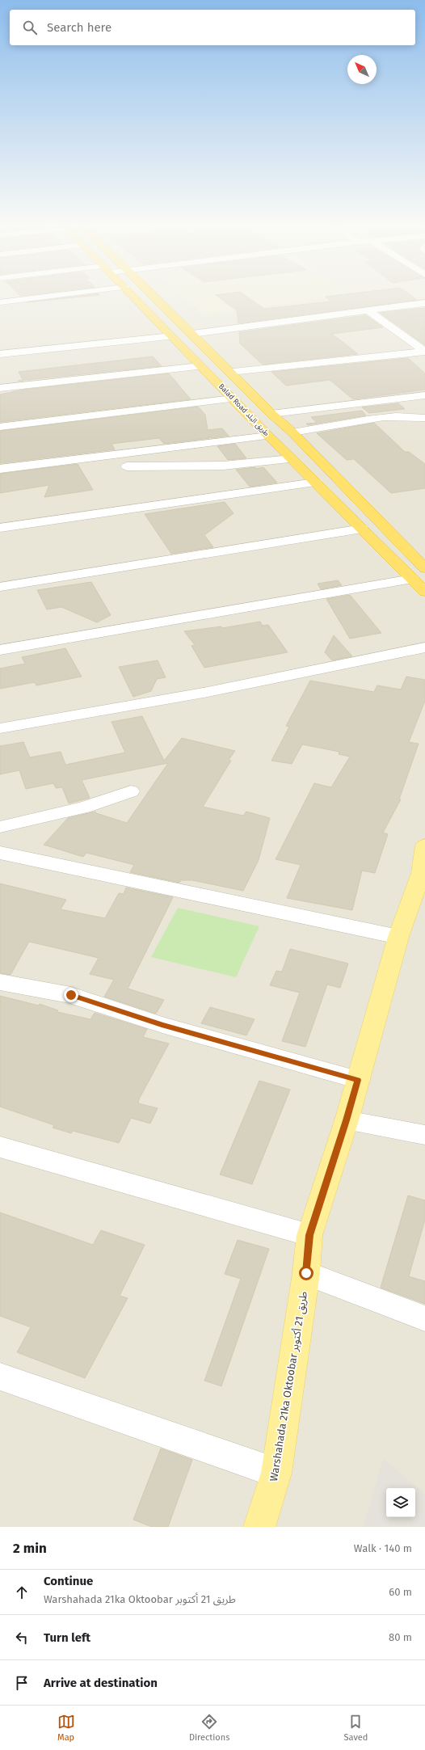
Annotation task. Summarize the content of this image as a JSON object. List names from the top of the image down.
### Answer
{
  "streets": {
    "highway": ["Balad Road طريق البلد"],
    "main road": ["Warshahada 21ka Oktoobar طريق 21 أكتوبر"]
  },
  "north": "top left",
  "page": {
    "search": "Search here",
    "heading": ["2 min", "Walk · 140 m"],
    "list": [
      ["Continue", "Warshahada 21ka Oktoobar طريق 21 أكتوبر", "60 m"],
      ["Turn left", "80 m"],
      "Arrive at destination"
    ],
    "nav": ["Map", "Directions", "Saved"]
  }
}
